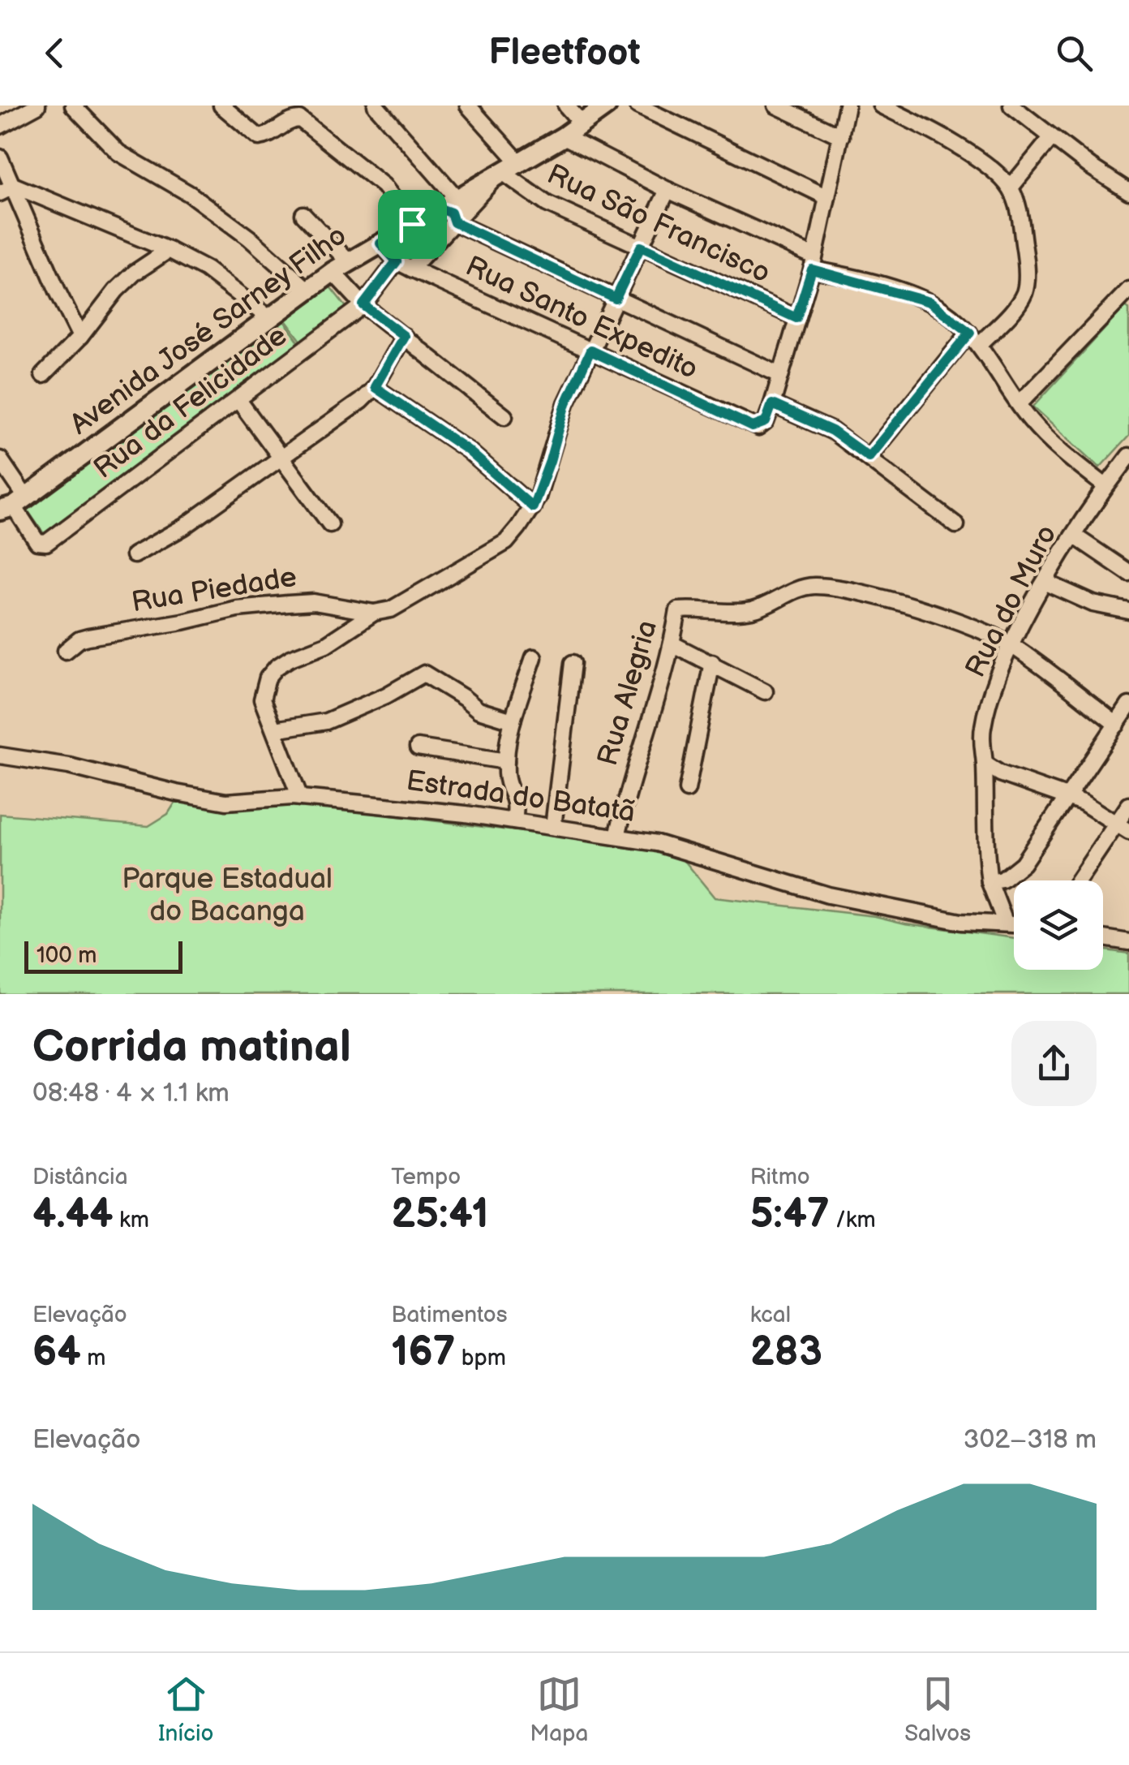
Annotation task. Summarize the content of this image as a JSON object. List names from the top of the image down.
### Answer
{
  "streets": {
    "main road": ["Avenida José Sarney Filho"],
    "street": [
      "Rua São Francisco",
      "Rua Santo Expedito",
      "Rua da Felicidade",
      "Rua Piedade",
      "Rua do Muro",
      "Rua Alegria",
      "Estrada do Batatã"
    ]
  },
  "crossings": [
    ["Rua São Francisco", "Avenida José Sarney Filho"],
    ["Rua Santo Expedito", "Avenida José Sarney Filho"],
    ["Rua Santo Expedito", "Rua da Felicidade"],
    ["Avenida José Sarney Filho", "Rua da Felicidade"],
    ["Rua do Muro", "Rua Alegria"],
    ["Rua do Muro", "Estrada do Batatã"],
    ["Rua Alegria", "Estrada do Batatã"]
  ],
  "parks": ["Parque Estadual do Bacanga"],
  "scale_bar": "100 m",
  "page": {
    "header": "Fleetfoot",
    "scale": "100 m",
    "heading": ["Corrida matinal", "08:48 · 4 × 1.1 km"],
    "stats": [
      ["Distância", "4.44 km"],
      ["Tempo", "25:41"],
      ["Ritmo", "5:47 /km"],
      ["Elevação", "64 m"],
      ["Batimentos", "167 bpm"],
      ["kcal", "283"]
    ],
    "chart": ["Elevação", "302–318 m"],
    "tabs": ["Início", "Mapa", "Salvos"]
  }
}
